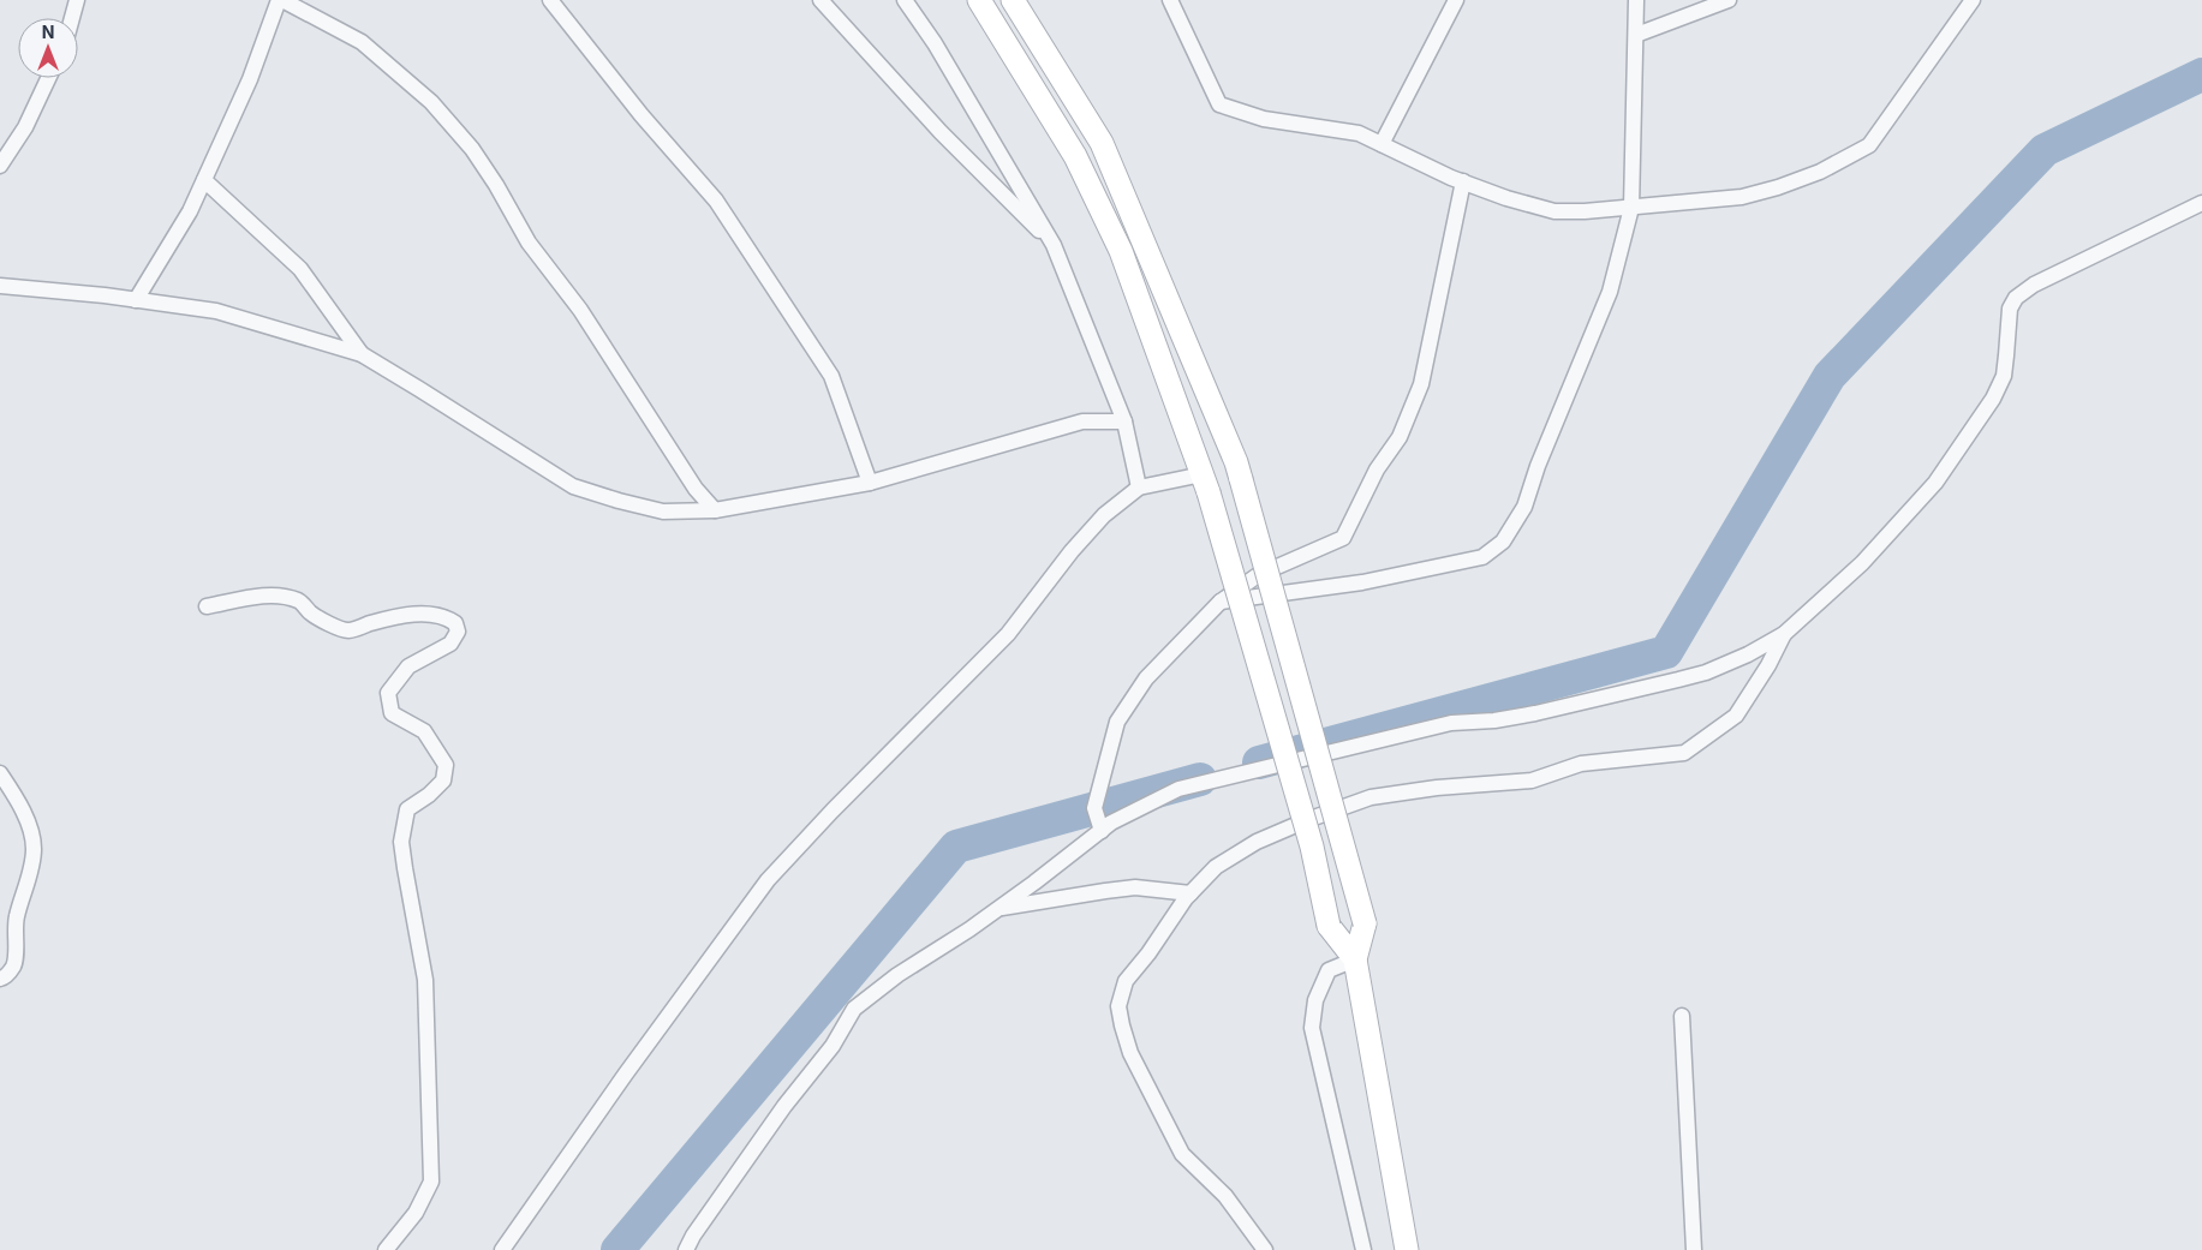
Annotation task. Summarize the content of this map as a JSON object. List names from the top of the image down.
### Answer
{
  "north": "top"
}
